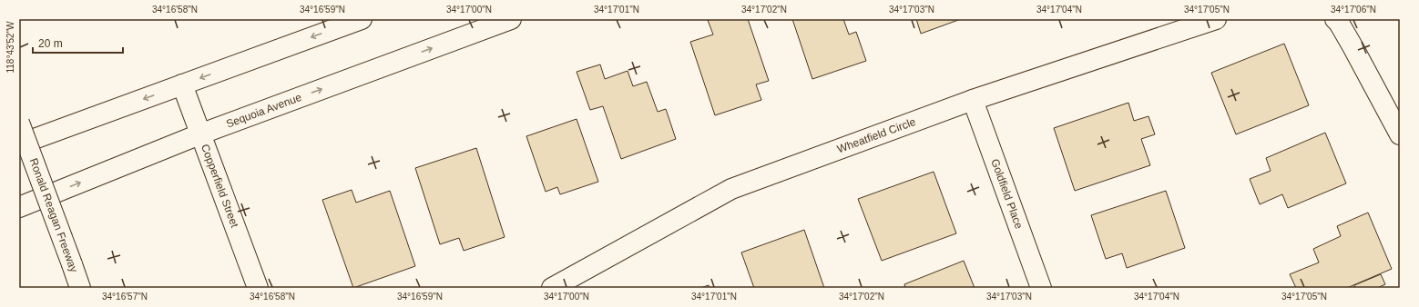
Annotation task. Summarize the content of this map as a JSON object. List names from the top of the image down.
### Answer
{
  "streets": {
    "main road": [
      "Sequoia Avenue",
      "Wheatfield Circle",
      "Copperfield Street",
      "Goldfield Place",
      "Ronald Reagan Freeway"
    ]
  },
  "crossings": [
    ["Sequoia Avenue", "Copperfield Street"],
    ["Wheatfield Circle", "Goldfield Place"]
  ],
  "scale_bar": "20 m",
  "coordinates": [
    "34°16'58\"N",
    "34°16'59\"N",
    "34°17'00\"N",
    "34°17'01\"N",
    "34°17'02\"N",
    "34°17'03\"N",
    "34°17'04\"N",
    "34°17'05\"N",
    "34°17'06\"N",
    "118°43'52\"W",
    "34°16'57\"N"
  ]
}
